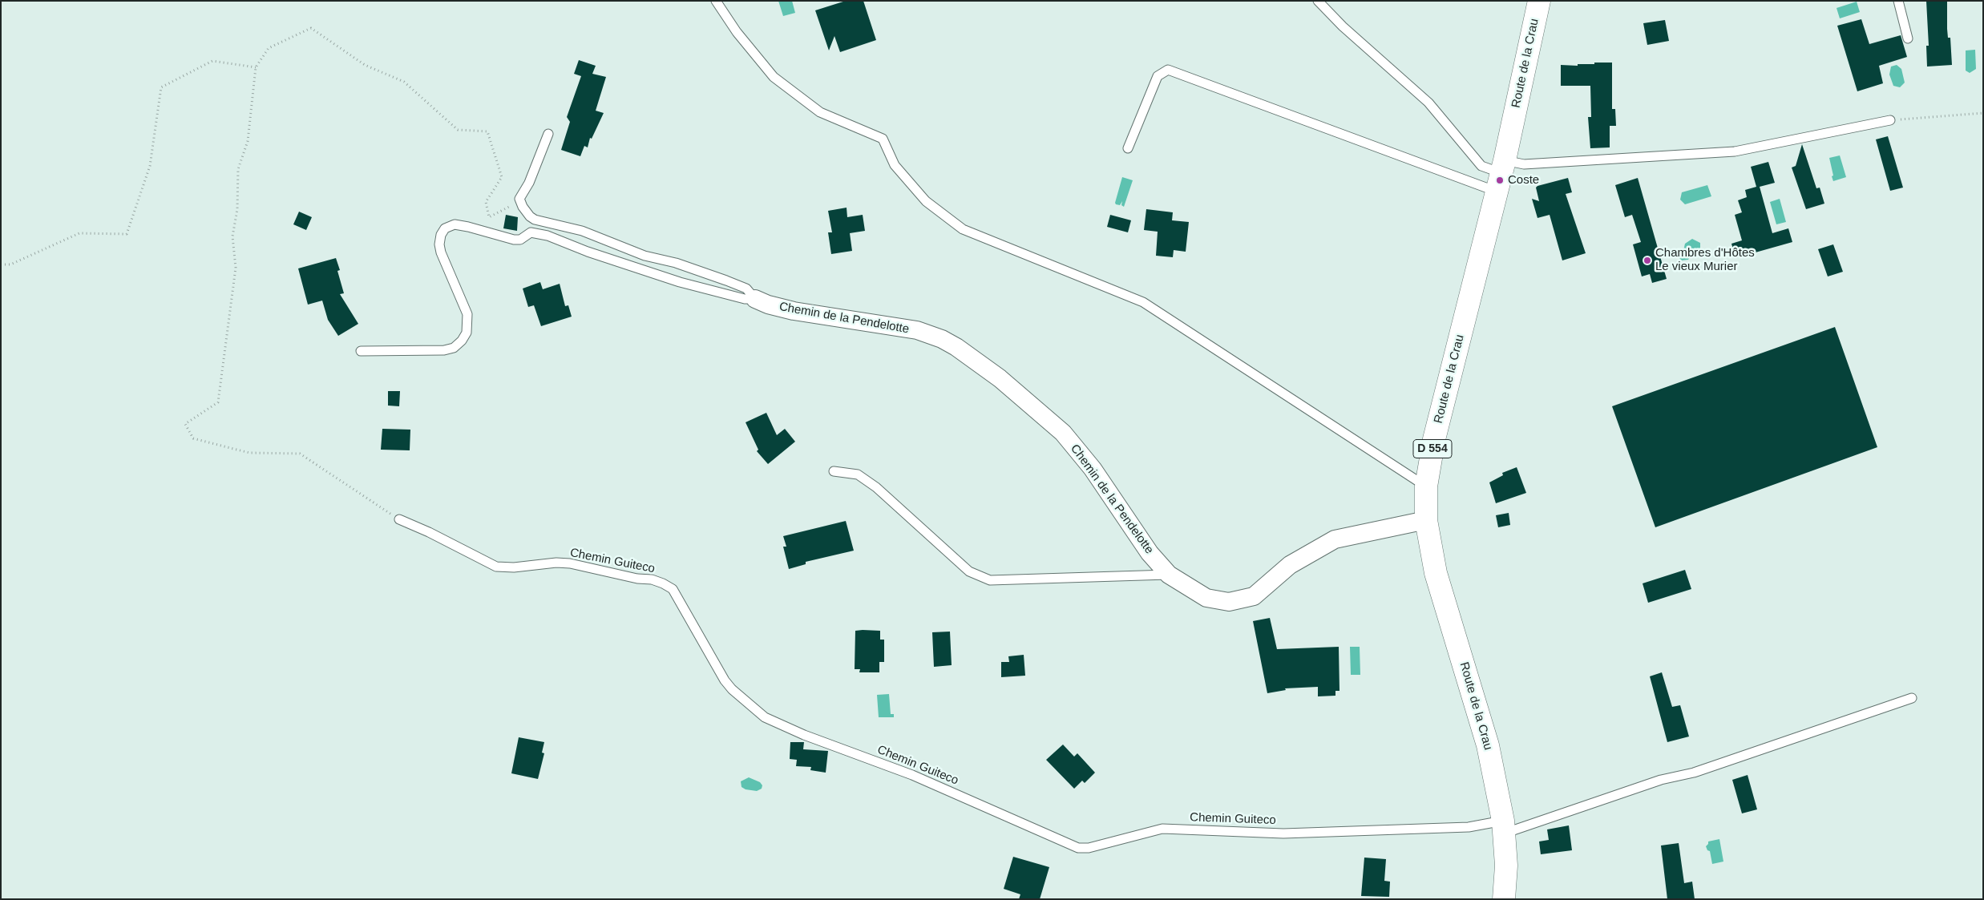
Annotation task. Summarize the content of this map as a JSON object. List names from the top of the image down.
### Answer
{
  "streets": {
    "main road": ["Route de la Crau", "D 554"],
    "street": ["Chemin de la Pendelotte"],
    "lane": ["Chemin Guiteco"]
  },
  "crossings": [
    ["Route de la Crau", "Chemin de la Pendelotte"],
    ["Route de la Crau", "Chemin Guiteco"]
  ],
  "places": ["Coste", "Chambres d'Hôtes Le vieux Murier"]
}
